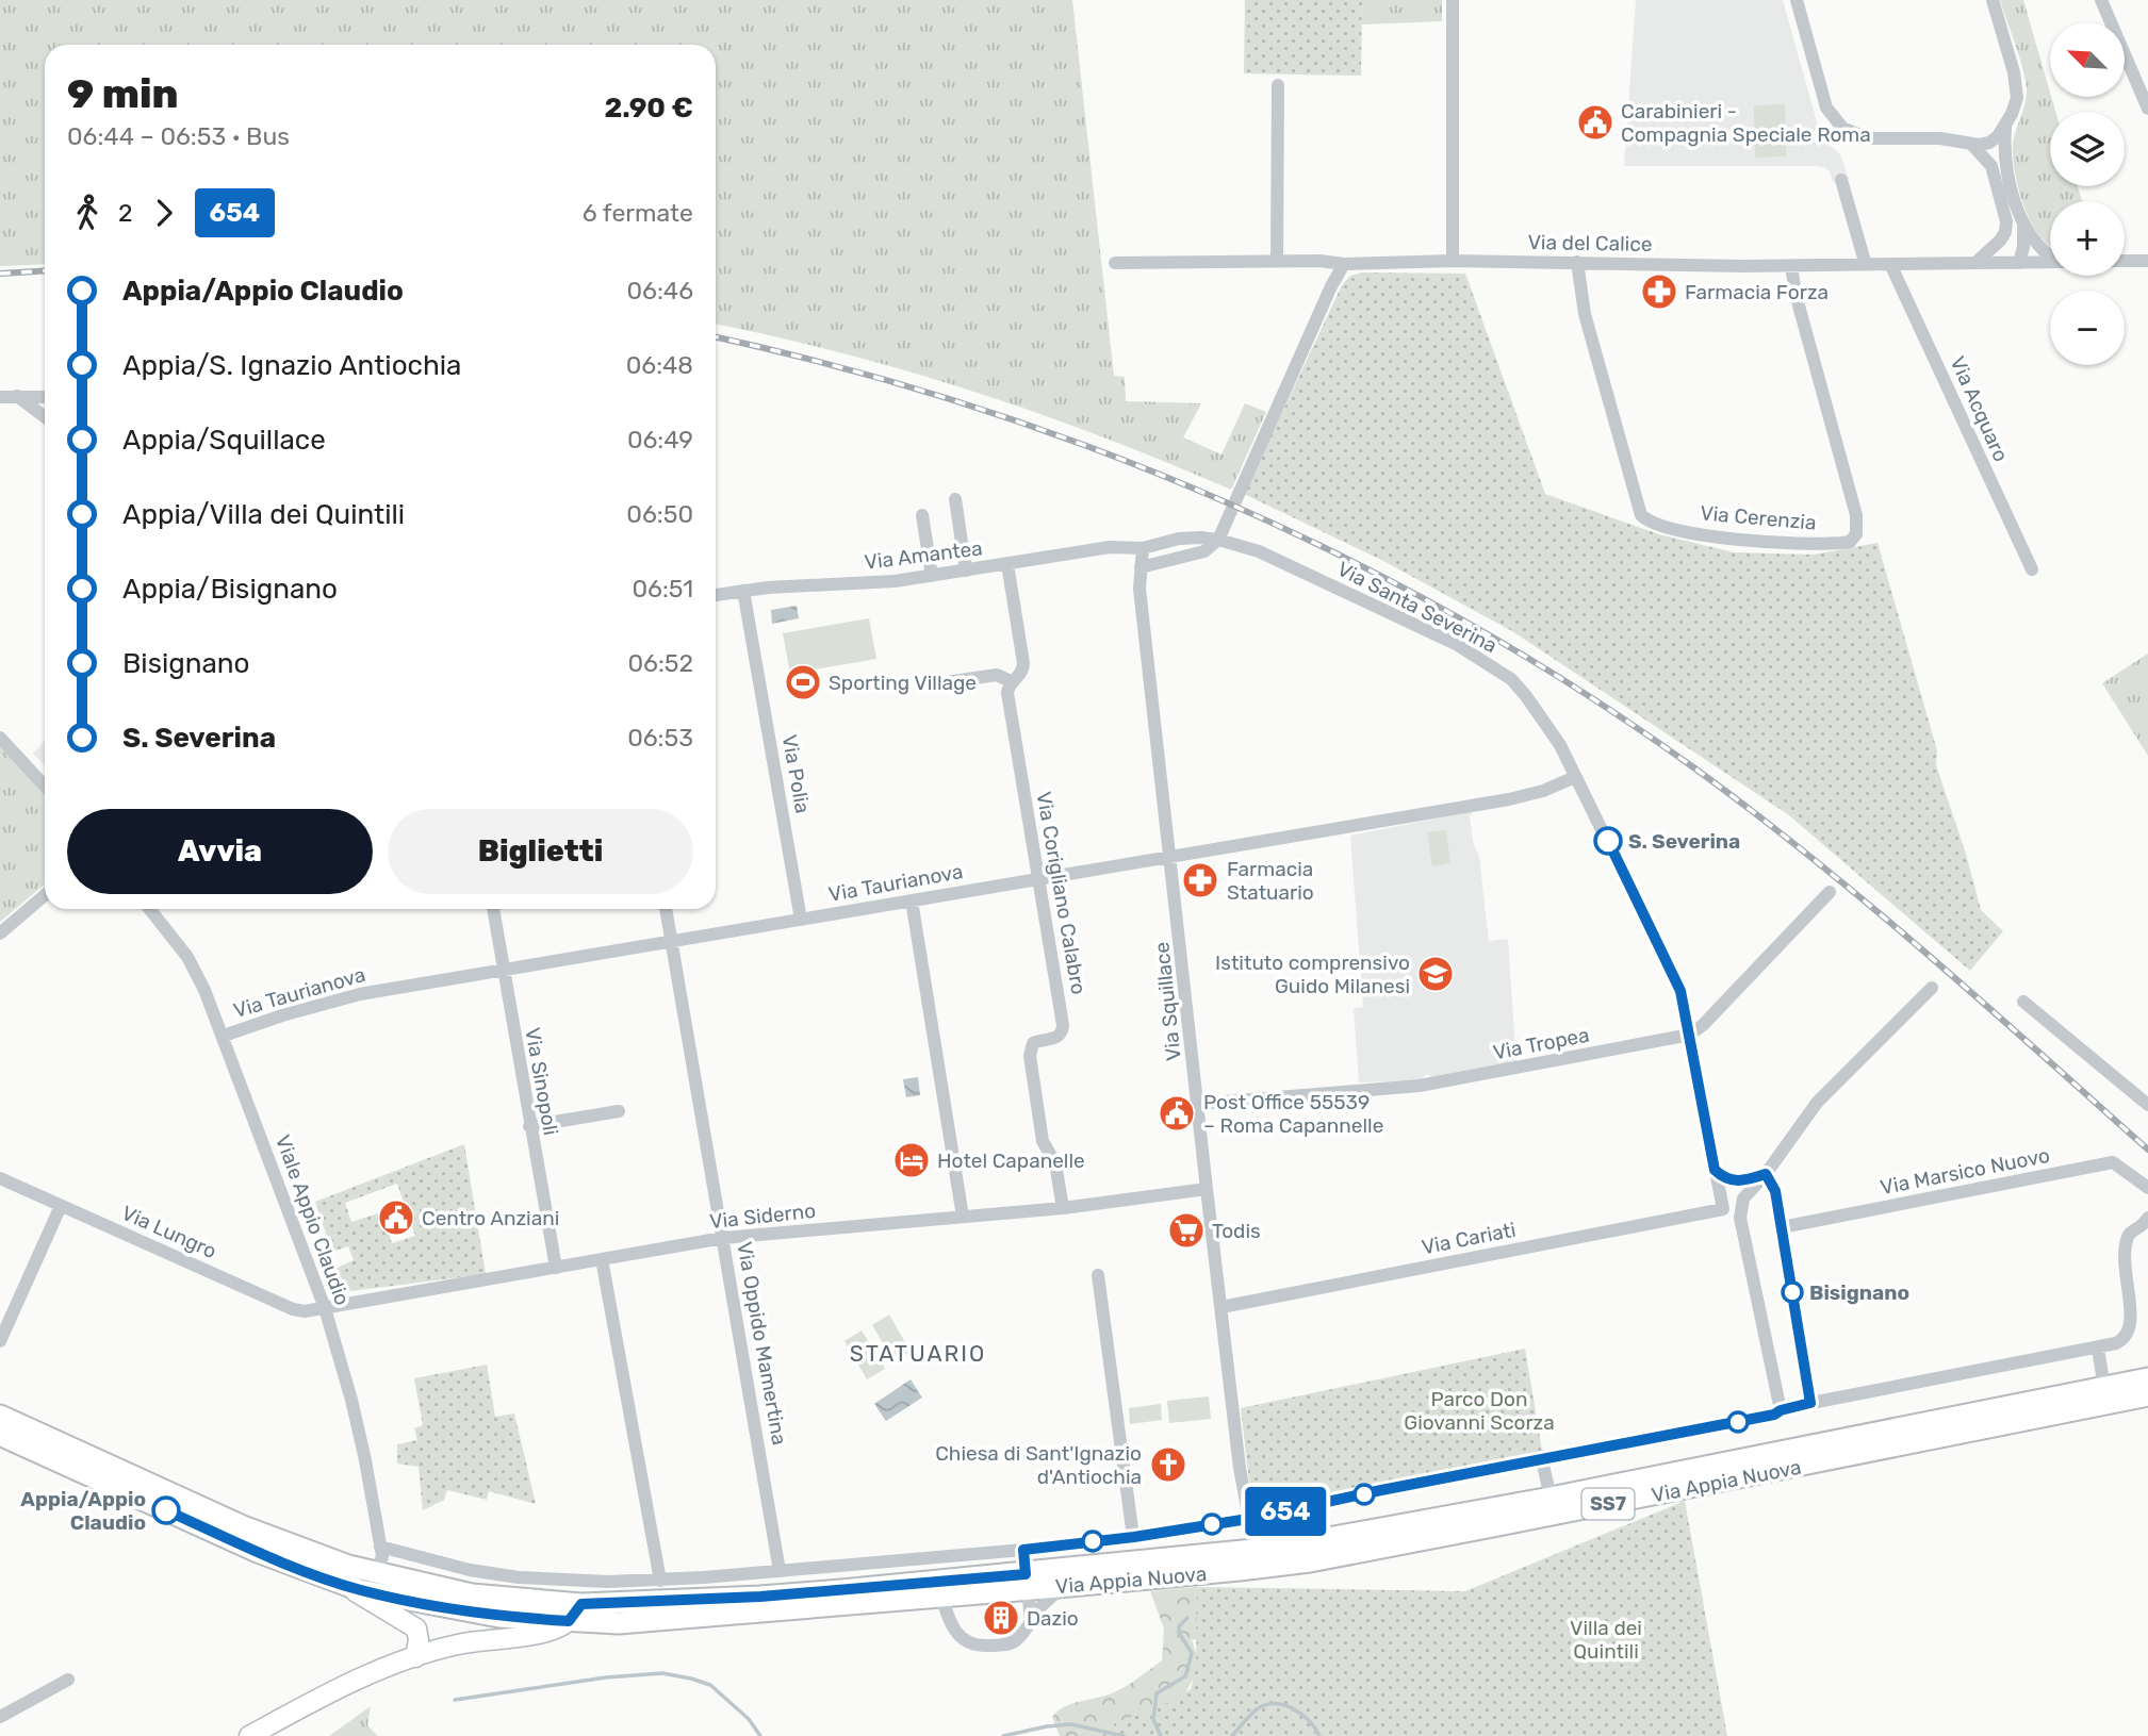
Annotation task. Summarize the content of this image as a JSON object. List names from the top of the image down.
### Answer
{
  "streets": {
    "main road": ["Via Appia Nuova", "SS7"],
    "street": [
      "Via del Calice",
      "Via Acquaro",
      "Via Cerenzia",
      "Via Amantea",
      "Via Santa Severina",
      "Via Polia",
      "Via Taurianova",
      "Via Corigliano Calabro",
      "Via Squillace",
      "Via Tropea",
      "Via Sinopoli",
      "Via Marsico Nuovo",
      "Via Siderno",
      "Viale Appio Claudio",
      "Via Lungro",
      "Via Cariati",
      "Via Oppido Mamertina"
    ]
  },
  "crossings": [
    ["Via del Calice", "Via Acquaro"],
    ["Via del Calice", "Via Cerenzia"],
    ["Via Amantea", "Via Santa Severina"],
    ["Via Amantea", "Via Polia"],
    ["Via Amantea", "Via Corigliano Calabro"],
    ["Via Amantea", "Via Squillace"],
    ["Via Santa Severina", "Via Taurianova"],
    ["Via Santa Severina", "Via Squillace"],
    ["Via Santa Severina", "Via Tropea"],
    ["Via Santa Severina", "Via Cariati"],
    ["Via Polia", "Via Taurianova"],
    ["Via Taurianova", "Via Corigliano Calabro"],
    ["Via Taurianova", "Via Squillace"],
    ["Via Taurianova", "Via Sinopoli"],
    ["Via Taurianova", "Viale Appio Claudio"],
    ["Via Taurianova", "Via Oppido Mamertina"],
    ["Via Corigliano Calabro", "Via Siderno"],
    ["Via Squillace", "Via Tropea"],
    ["Via Squillace", "Via Siderno"],
    ["Via Squillace", "Via Cariati"],
    ["Via Squillace", "Via Appia Nuova"],
    ["Via Sinopoli", "Via Siderno"],
    ["Via Siderno", "Viale Appio Claudio"],
    ["Via Siderno", "Via Lungro"],
    ["Via Siderno", "Via Oppido Mamertina"],
    ["Viale Appio Claudio", "Via Lungro"],
    ["Viale Appio Claudio", "Via Appia Nuova"],
    ["Via Oppido Mamertina", "Via Appia Nuova"]
  ],
  "districts": ["STATUARIO"],
  "parks": ["Parco Don Giovanni Scorza", "Villa dei Quintili"],
  "places": {
    "public building": ["Carabinieri - Compagnia Speciale Roma", "Post Office 55539 – Roma Capannelle", "Centro Anziani"],
    "pharmacy": ["Farmacia Forza", "Farmacia Statuario"],
    "sports": ["Sporting Village"],
    "other": ["S. Severina", "Bisignano", "Appia/Appio Claudio"],
    "school or university": ["Istituto comprensivo Guido Milanesi"],
    "hotel": ["Hotel Capanelle"],
    "supermarket": ["Todis"],
    "church": ["Chiesa di Sant'Ignazio d'Antiochia"],
    "building": ["Dazio"]
  },
  "lines": ["bus line 654"],
  "north": "top left",
  "page": {
    "on_map": "654",
    "map_buttons": ["+", "−"],
    "heading": ["9 min", "06:44 – 06:53 · Bus", "2.90 €"],
    "legs": ["2", "654", "6 fermate"],
    "list": [
      {
        "name": "Appia/Appio Claudio",
        "value": "06:46"
      },
      {
        "name": "Appia/S. Ignazio Antiochia",
        "value": "06:48"
      },
      {
        "name": "Appia/Squillace",
        "value": "06:49"
      },
      {
        "name": "Appia/Villa dei Quintili",
        "value": "06:50"
      },
      {
        "name": "Appia/Bisignano",
        "value": "06:51"
      },
      {
        "name": "Bisignano",
        "value": "06:52"
      },
      {
        "name": "S. Severina",
        "value": "06:53"
      }
    ],
    "buttons": ["Avvia", "Biglietti"]
  }
}
